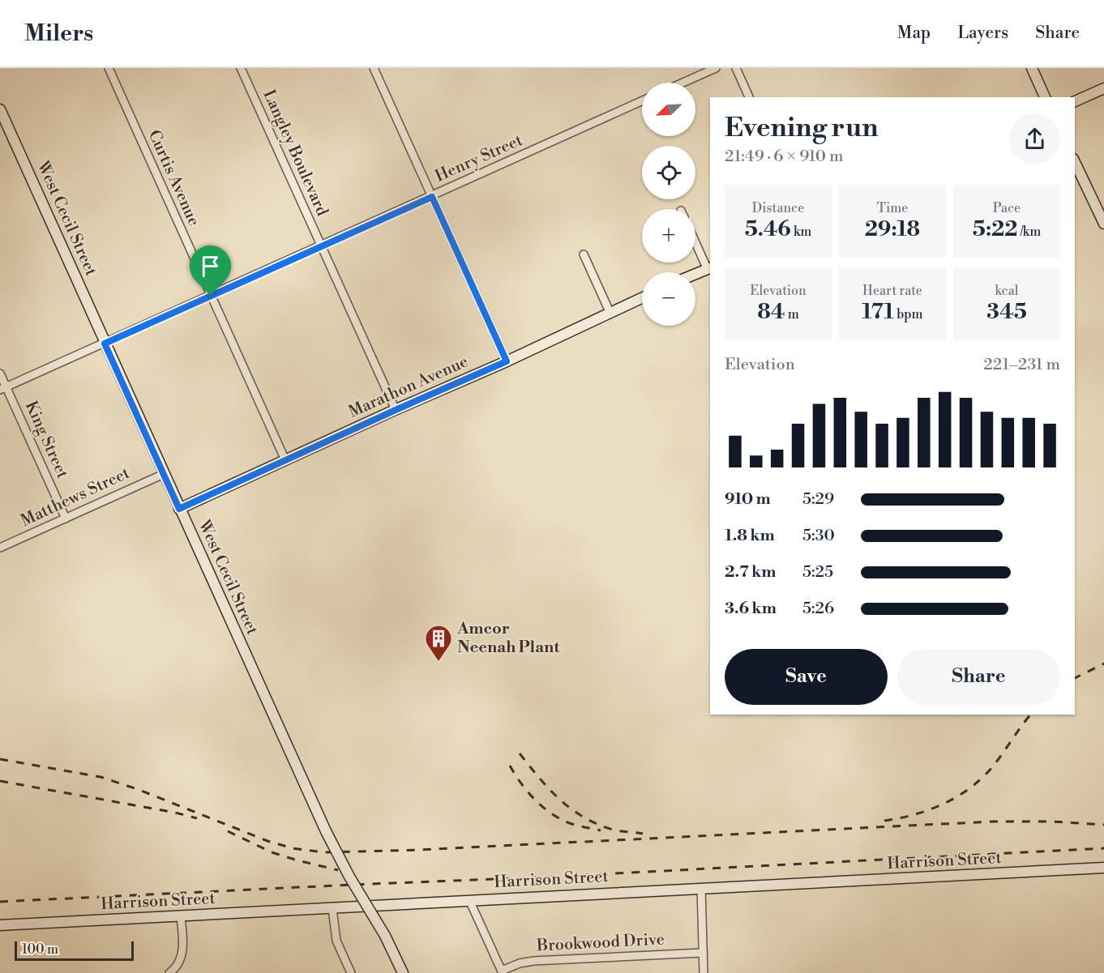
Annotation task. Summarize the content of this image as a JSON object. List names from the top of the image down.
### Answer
{
  "streets": {
    "main road": ["West Cecil Street", "Marathon Avenue", "Harrison Street"],
    "street": [
      "Langley Boulevard",
      "Henry Street",
      "Curtis Avenue",
      "King Street",
      "Matthews Street",
      "Brookwood Drive"
    ]
  },
  "crossings": [
    ["Langley Boulevard", "Henry Street"],
    ["Langley Boulevard", "Marathon Avenue"],
    ["Henry Street", "Curtis Avenue"],
    ["Henry Street", "West Cecil Street"],
    ["Henry Street", "King Street"],
    ["Curtis Avenue", "Marathon Avenue"],
    ["West Cecil Street", "Marathon Avenue"],
    ["West Cecil Street", "Matthews Street"],
    ["King Street", "Matthews Street"]
  ],
  "places": {
    "building": ["Amcor Neenah Plant"]
  },
  "scale_bar": "100 m",
  "north": "bottom left",
  "page": {
    "header": "Milers",
    "nav": ["Map", "Layers", "Share"],
    "map_buttons": ["+", "−"],
    "heading": ["Evening run", "21:49 · 6 × 910 m"],
    "stats": [
      ["Distance", "5.46 km"],
      ["Time", "29:18"],
      ["Pace", "5:22 /km"],
      ["Elevation", "84 m"],
      ["Heart rate", "171 bpm"],
      ["kcal", "345"]
    ],
    "chart": ["Elevation", "221–231 m"],
    "list": [
      {
        "name": "910 m",
        "note": "5:29"
      },
      {
        "name": "1.8 km",
        "note": "5:30"
      },
      {
        "name": "2.7 km",
        "note": "5:25"
      },
      {
        "name": "3.6 km",
        "note": "5:26"
      }
    ],
    "buttons": ["Save", "Share"],
    "scale": "100 m"
  }
}
